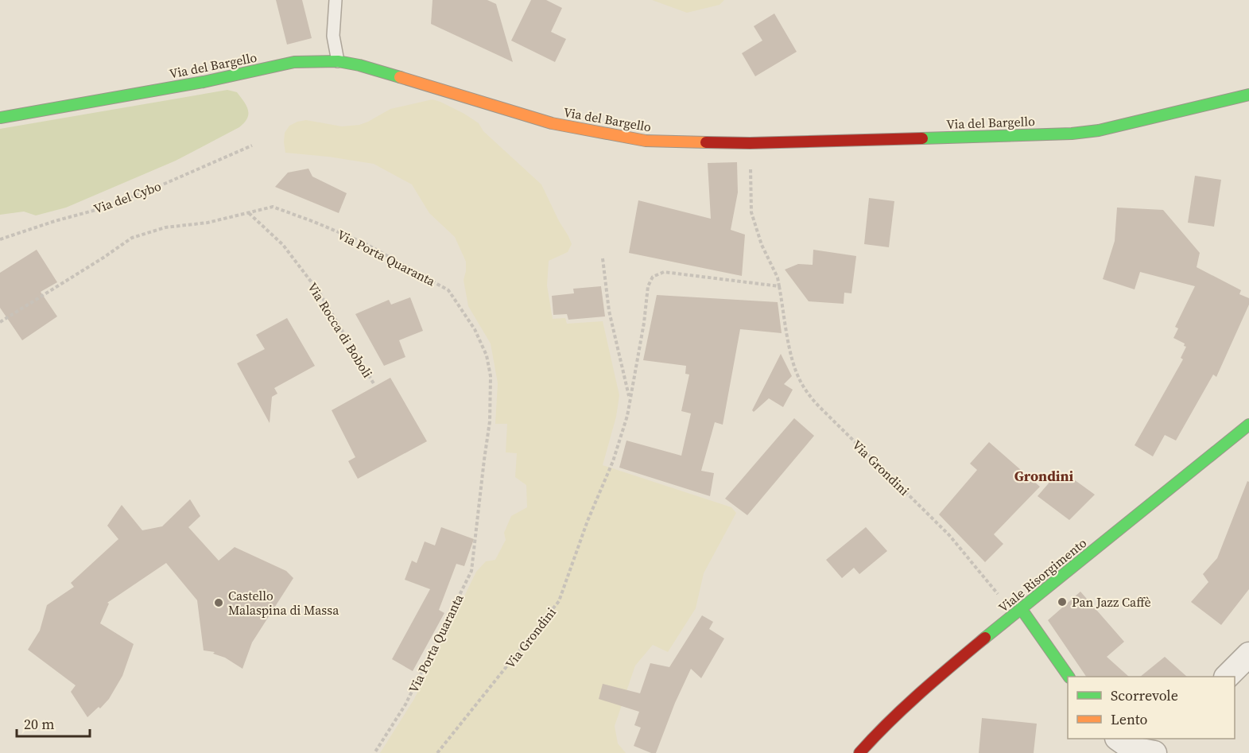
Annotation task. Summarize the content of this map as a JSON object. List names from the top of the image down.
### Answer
{
  "streets": {
    "street": ["Via del Bargello", "Viale Risorgimento"],
    "path": [
      "Via del Cybo",
      "Via Porta Quaranta",
      "Via Rocca di Boboli",
      "Via Grondini"
    ]
  },
  "crossings": [
    ["Via del Bargello", "Via Grondini"],
    ["Via Porta Quaranta", "Via Rocca di Boboli"]
  ],
  "districts": ["Grondini"],
  "places": ["Pan Jazz Caffè", "Castello Malaspina di Massa"],
  "legend": ["Scorrevole", "Lento"],
  "scale_bar": "20 m"
}
